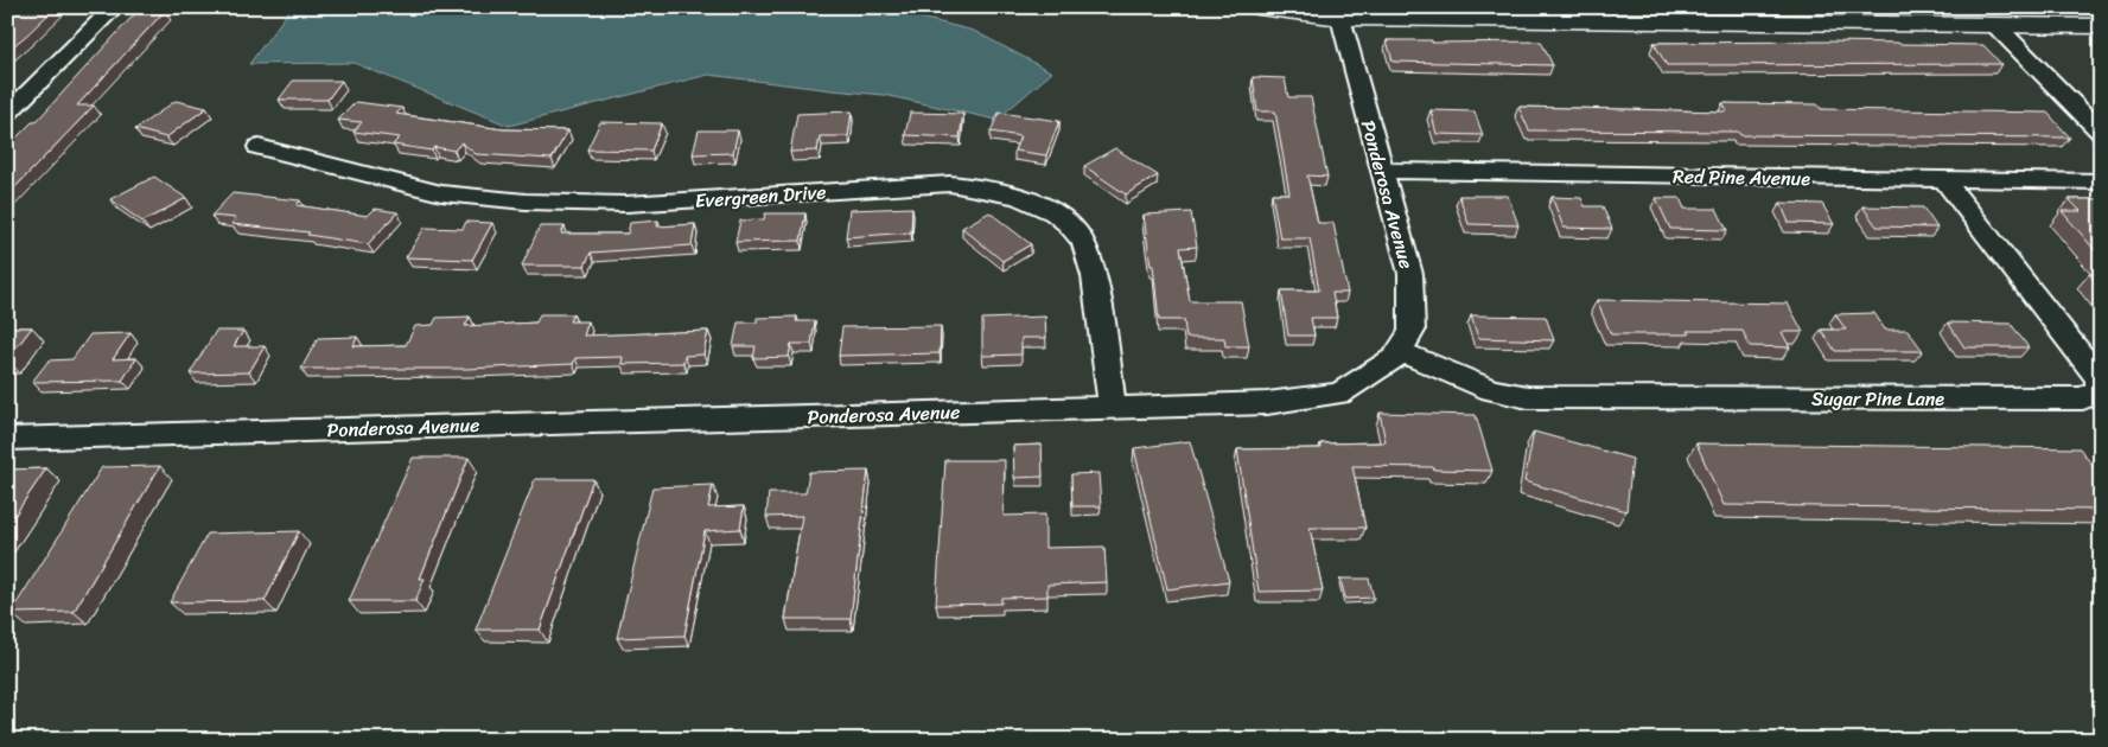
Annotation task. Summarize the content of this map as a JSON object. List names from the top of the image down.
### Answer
{
  "streets": {
    "street": [
      "Red Pine Avenue",
      "Ponderosa Avenue",
      "Evergreen Drive",
      "Sugar Pine Lane"
    ]
  },
  "crossings": [
    ["Red Pine Avenue", "Ponderosa Avenue"],
    ["Red Pine Avenue", "Sugar Pine Lane"],
    ["Ponderosa Avenue", "Evergreen Drive"],
    ["Ponderosa Avenue", "Sugar Pine Lane"]
  ]
}
